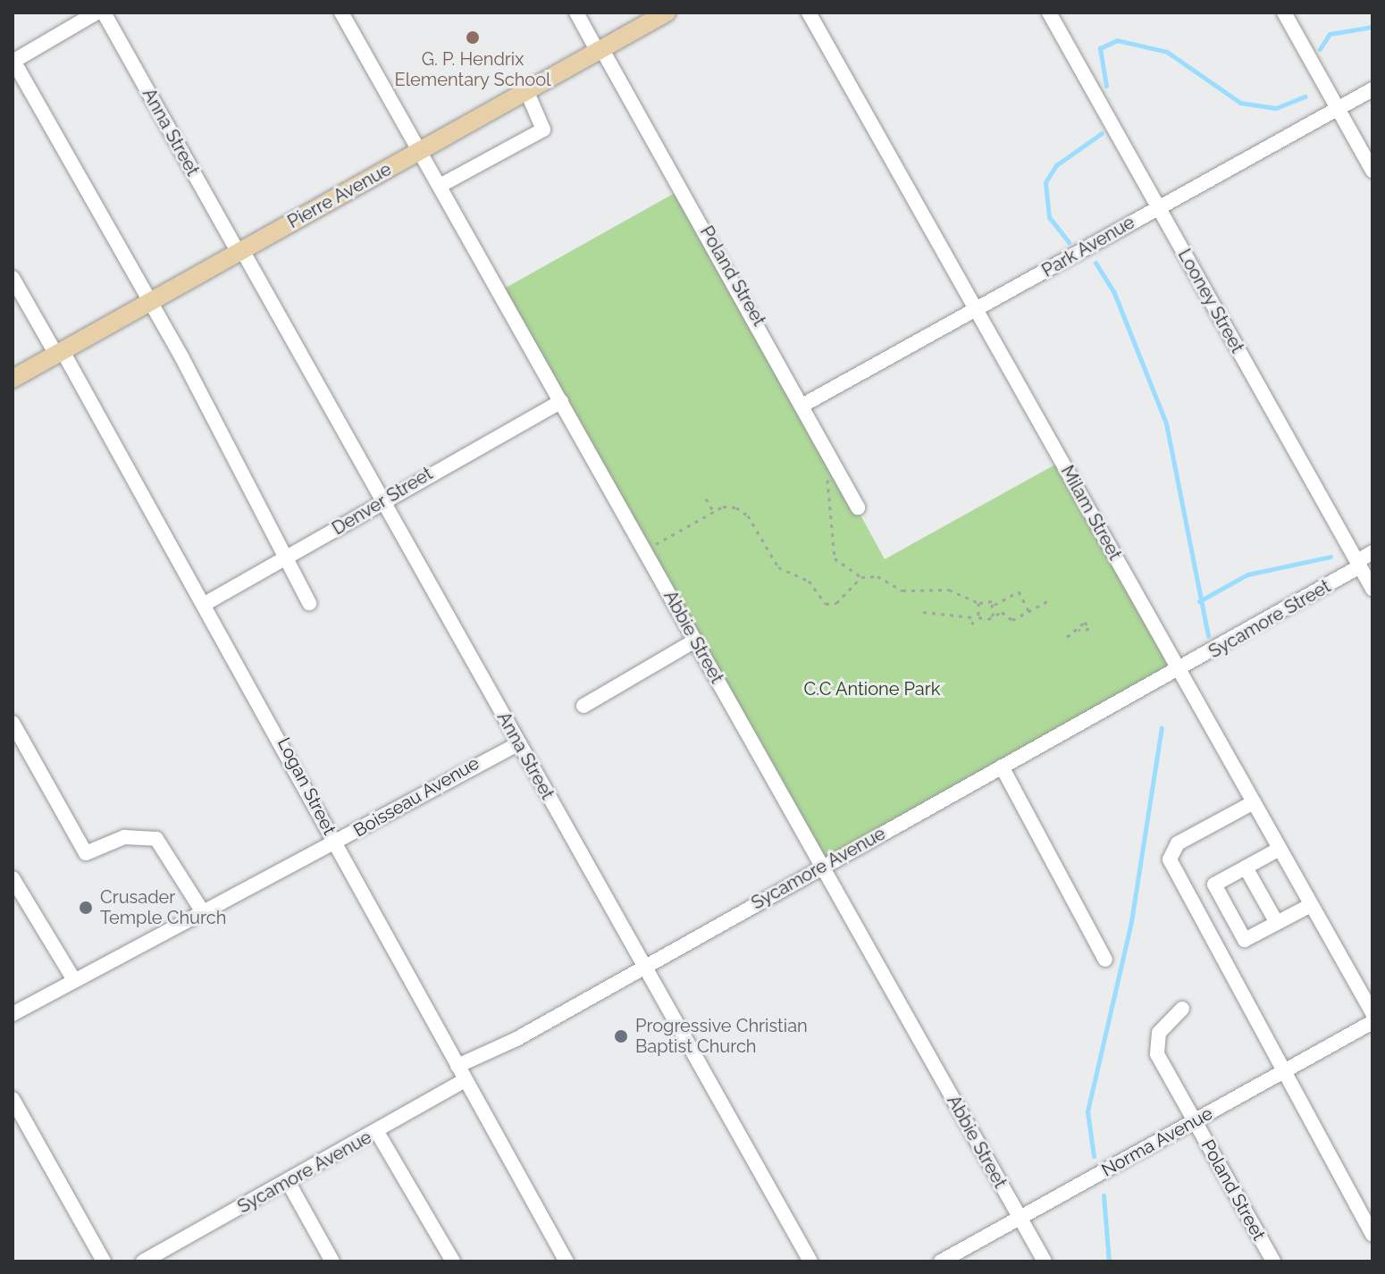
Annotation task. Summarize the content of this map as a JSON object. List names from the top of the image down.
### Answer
{
  "streets": {
    "main road": ["Pierre Avenue"],
    "street": [
      "Anna Street",
      "Park Avenue",
      "Poland Street",
      "Looney Street",
      "Denver Street",
      "Milam Street",
      "Sycamore Street",
      "Abbie Street",
      "Logan Street",
      "Boisseau Avenue",
      "Sycamore Avenue",
      "Norma Avenue"
    ]
  },
  "crossings": [
    ["Anna Street", "Pierre Avenue"],
    ["Anna Street", "Denver Street"],
    ["Anna Street", "Boisseau Avenue"],
    ["Anna Street", "Sycamore Avenue"],
    ["Pierre Avenue", "Poland Street"],
    ["Pierre Avenue", "Abbie Street"],
    ["Pierre Avenue", "Logan Street"],
    ["Park Avenue", "Poland Street"],
    ["Park Avenue", "Looney Street"],
    ["Park Avenue", "Milam Street"],
    ["Poland Street", "Norma Avenue"],
    ["Looney Street", "Sycamore Street"],
    ["Denver Street", "Abbie Street"],
    ["Denver Street", "Logan Street"],
    ["Milam Street", "Sycamore Street"],
    ["Milam Street", "Sycamore Avenue"],
    ["Sycamore Street", "Sycamore Avenue"],
    ["Abbie Street", "Sycamore Avenue"],
    ["Abbie Street", "Norma Avenue"],
    ["Logan Street", "Boisseau Avenue"],
    ["Logan Street", "Sycamore Avenue"]
  ],
  "parks": ["C.C Antione Park"],
  "places": ["G. P. Hendrix Elementary School", "Crusader Temple Church", "Progressive Christian Baptist Church"]
}
